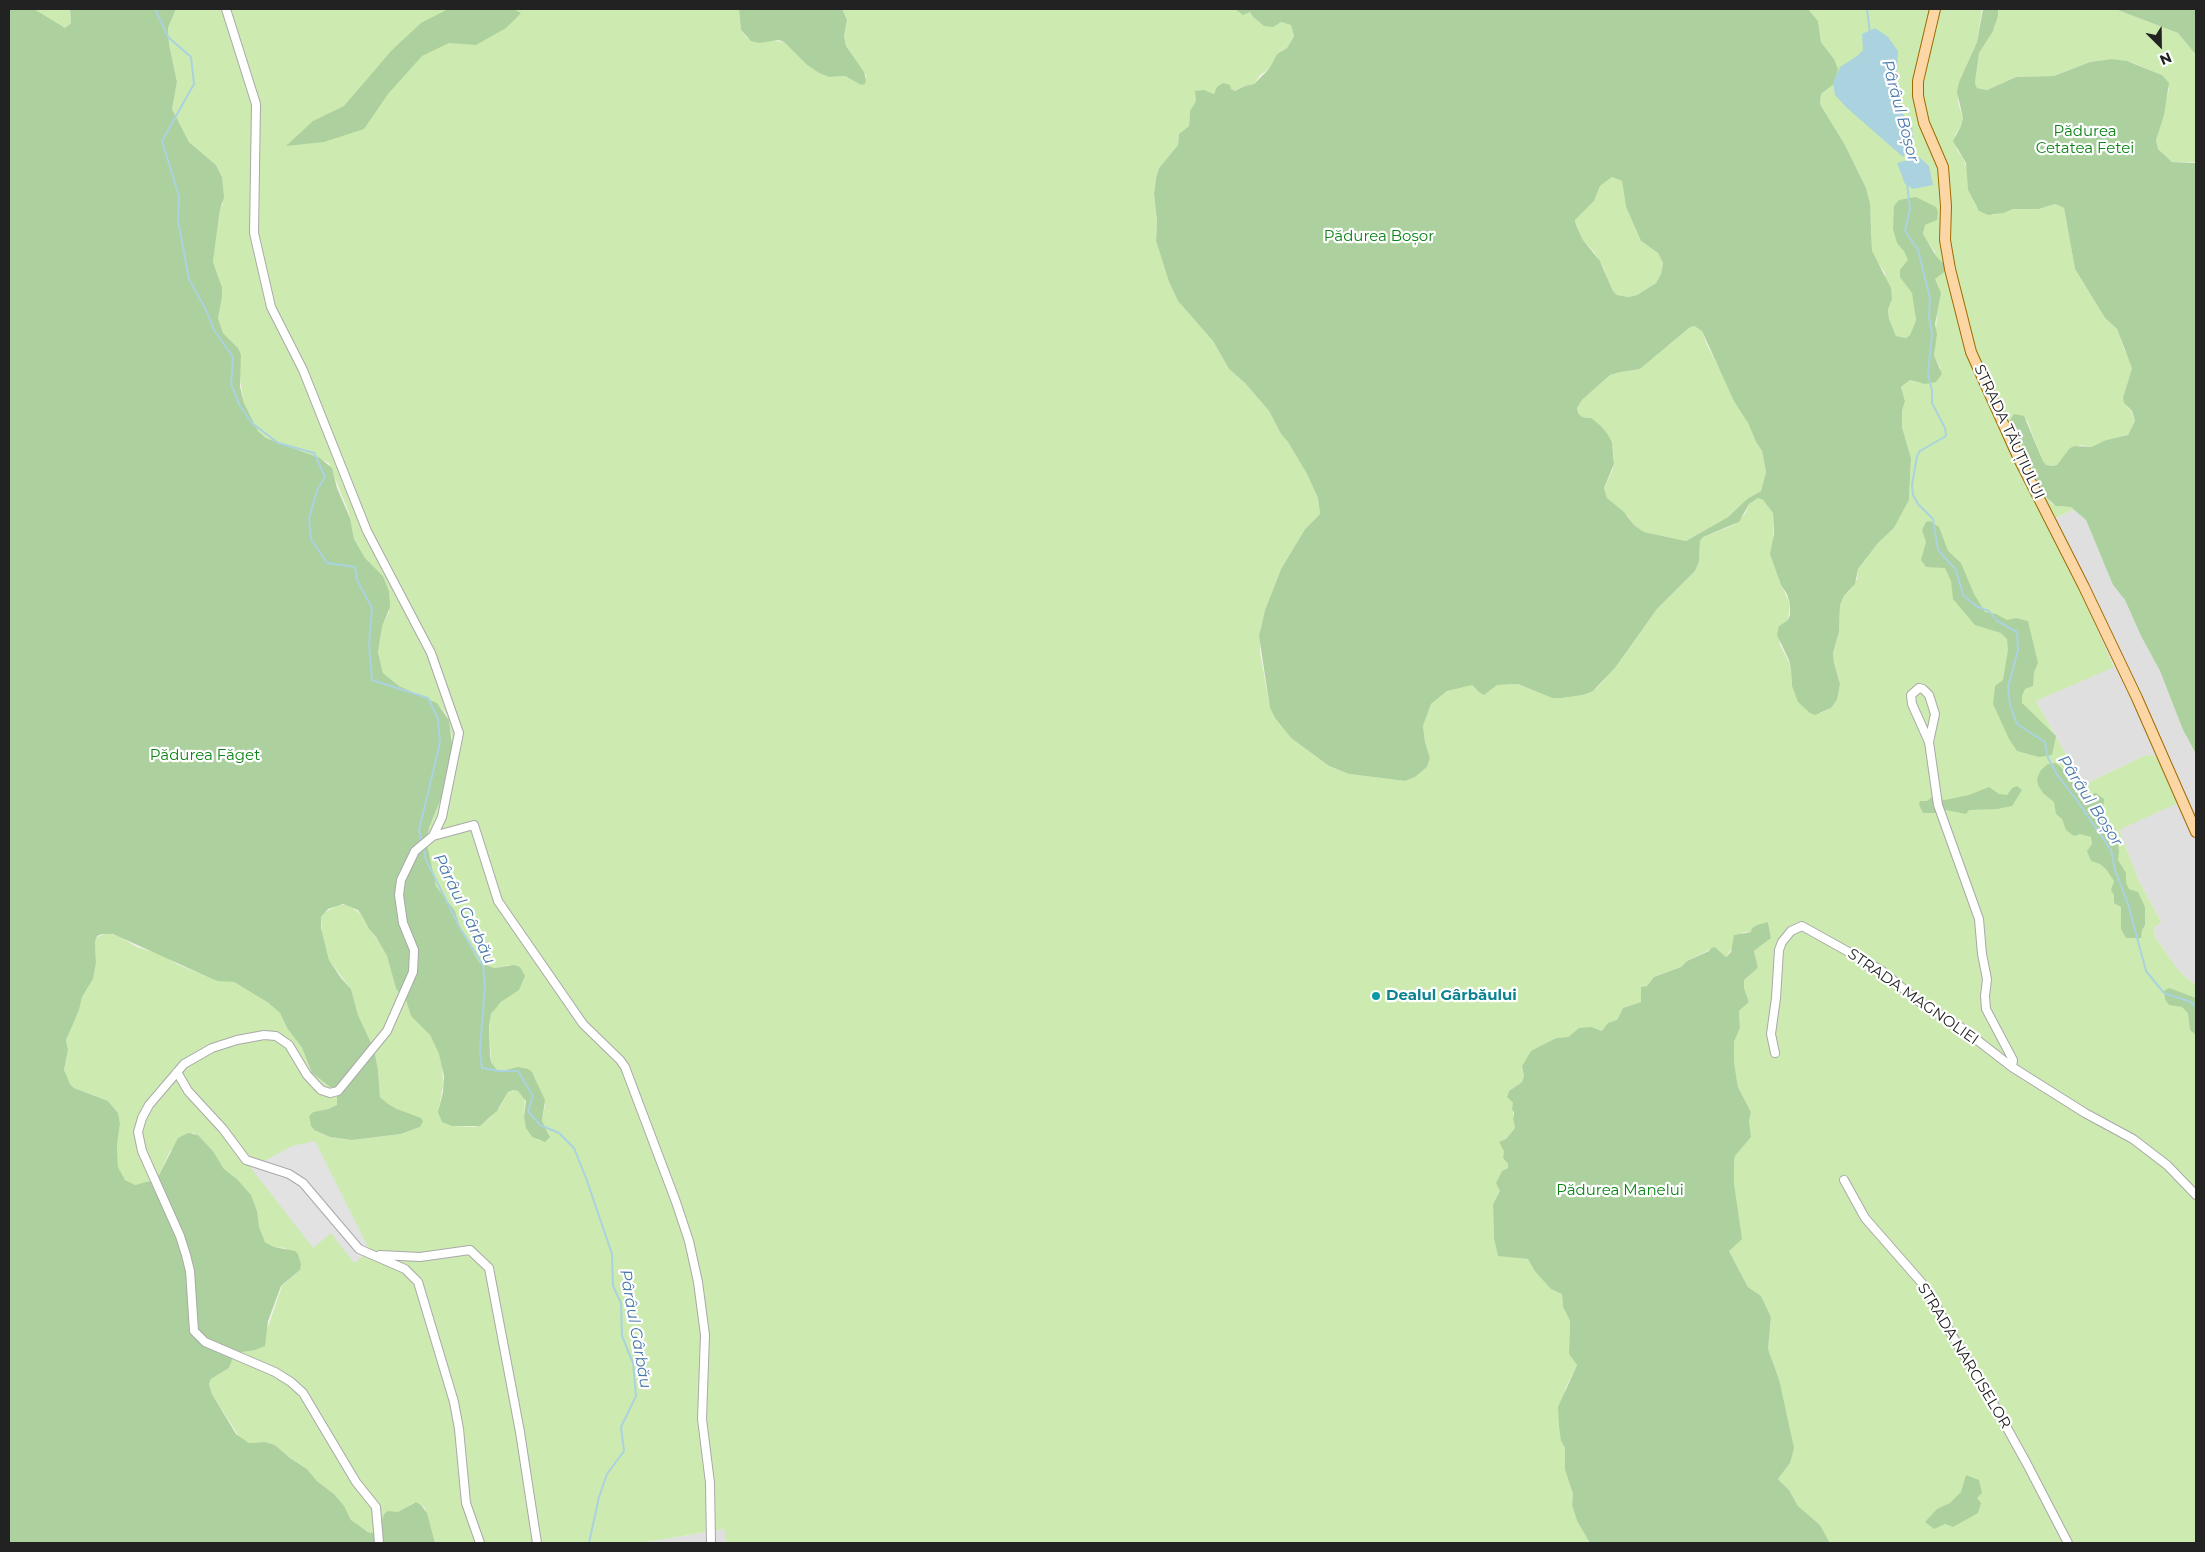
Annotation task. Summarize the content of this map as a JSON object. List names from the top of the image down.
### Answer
{
  "streets": {
    "main road": ["STRADA TĂUȚIULUI"],
    "street": ["STRADA MAGNOLIEI", "STRADA NARCISELOR"]
  },
  "water": ["Pârâul Boșor", "Pârâul Gârbău"],
  "parks": [
    "Pădurea Cetatea Fetei",
    "Pădurea Boșor",
    "Pădurea Făget",
    "Pădurea Manelui"
  ],
  "places": ["Dealul Gârbăului"],
  "north": "bottom right"
}
